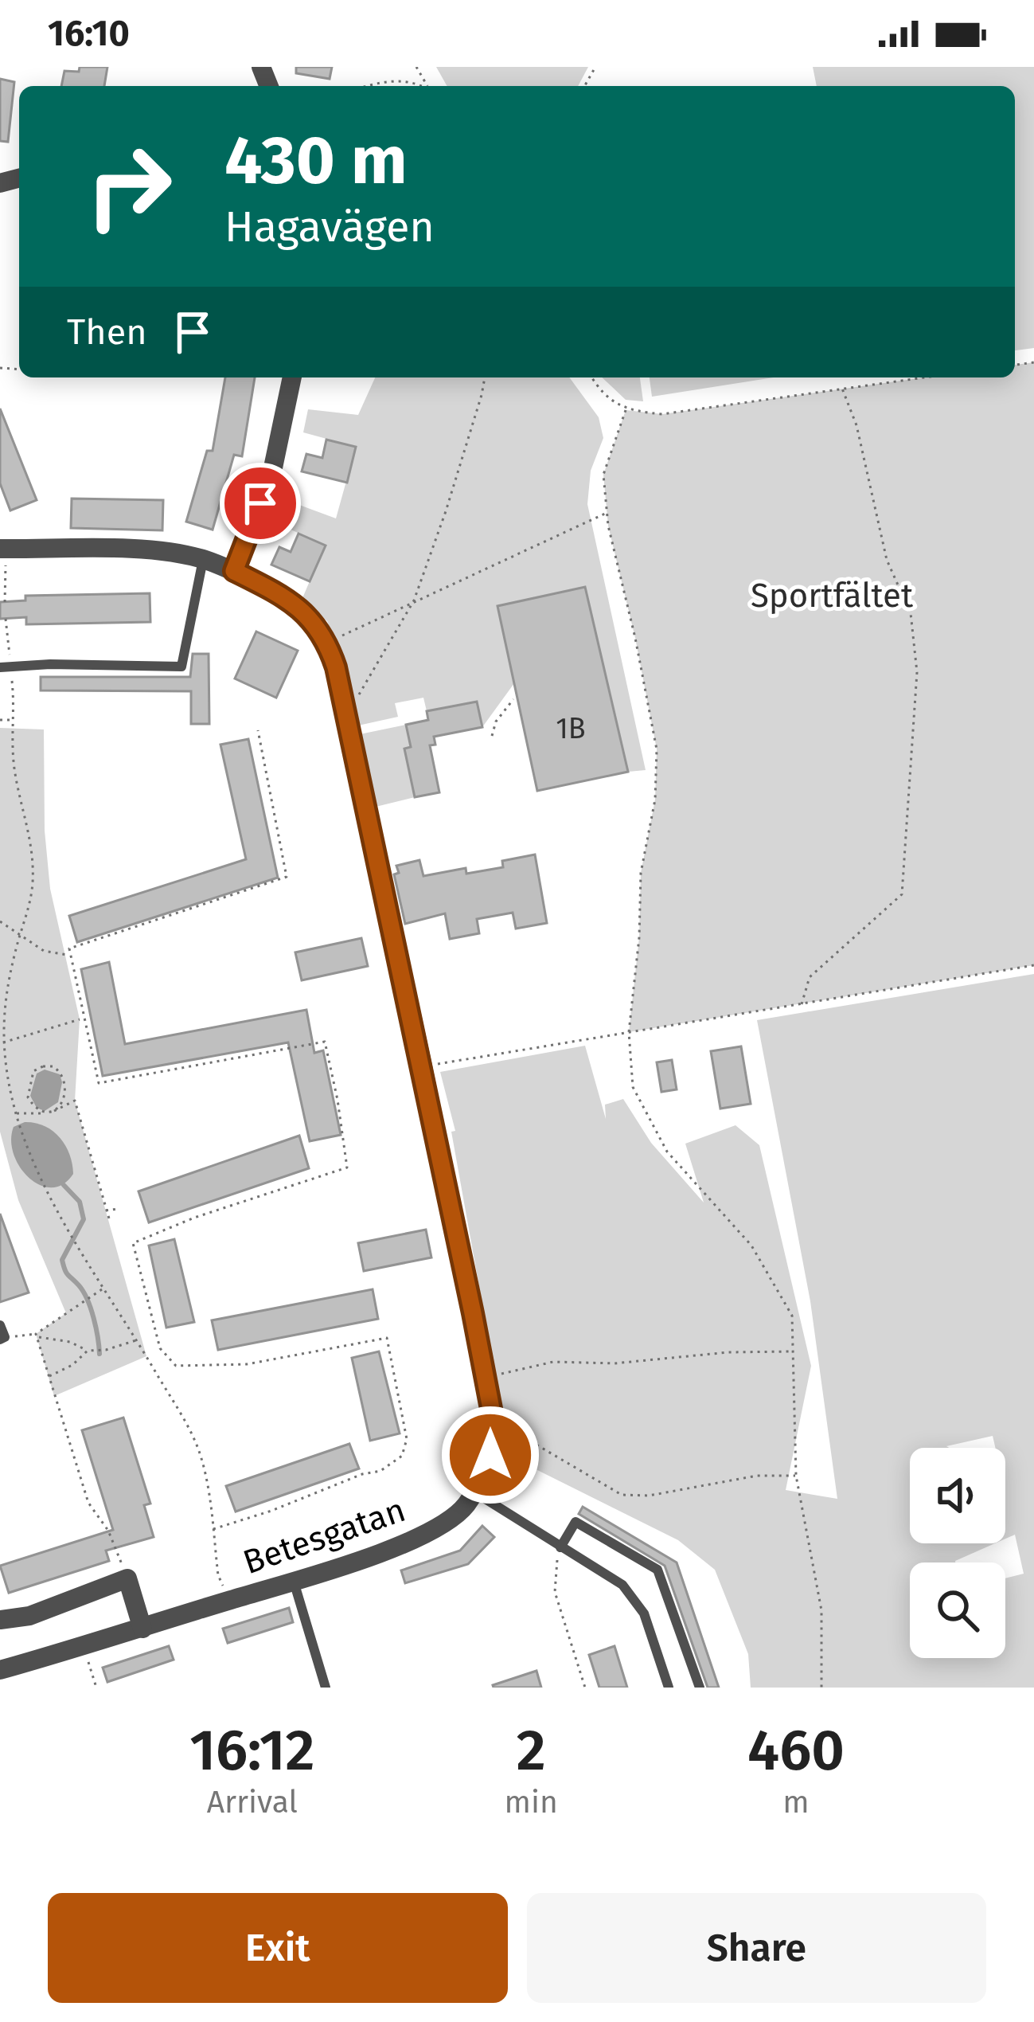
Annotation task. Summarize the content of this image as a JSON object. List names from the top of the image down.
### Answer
{
  "streets": {
    "street": ["Betesgatan"]
  },
  "parks": ["Sportfältet"],
  "house_numbers": ["1B"],
  "page": {
    "status": "16:10",
    "turn": ["430 m", "Hagavägen"],
    "then": "Then",
    "eta": [
      "16:12",
      "Arrival",
      "2",
      "min",
      "460",
      "m"
    ],
    "buttons": ["Exit", "Share"]
  }
}
